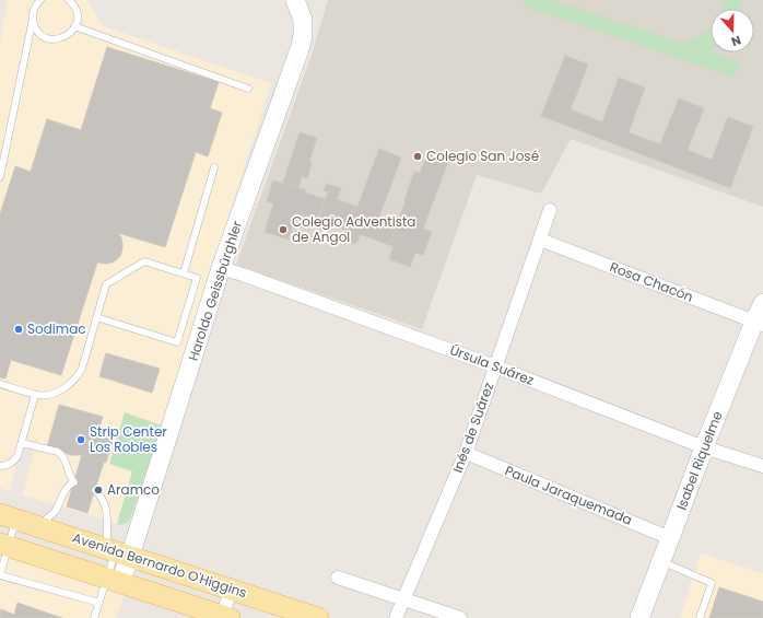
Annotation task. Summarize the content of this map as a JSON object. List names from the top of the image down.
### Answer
{
  "streets": {
    "main road": ["Avenida Bernardo O'Higgins"],
    "street": [
      "Rosa Chacón",
      "Haroldo Geissbürghler",
      "Úrsula Suárez",
      "Inés de Suárez",
      "Isabel Riquelme",
      "Paula Jaraquemada"
    ]
  },
  "crossings": [
    ["Rosa Chacón", "Inés de Suárez"],
    ["Rosa Chacón", "Isabel Riquelme"],
    ["Haroldo Geissbürghler", "Úrsula Suárez"],
    ["Haroldo Geissbürghler", "Avenida Bernardo O'Higgins"],
    ["Úrsula Suárez", "Inés de Suárez"],
    ["Úrsula Suárez", "Isabel Riquelme"],
    ["Inés de Suárez", "Paula Jaraquemada"],
    ["Isabel Riquelme", "Paula Jaraquemada"]
  ],
  "places": [
    "Colegio San José",
    "Colegio Adventista de Angol",
    "Sodimac",
    "Strip Center Los Robles",
    "Aramco"
  ],
  "north": "bottom"
}
